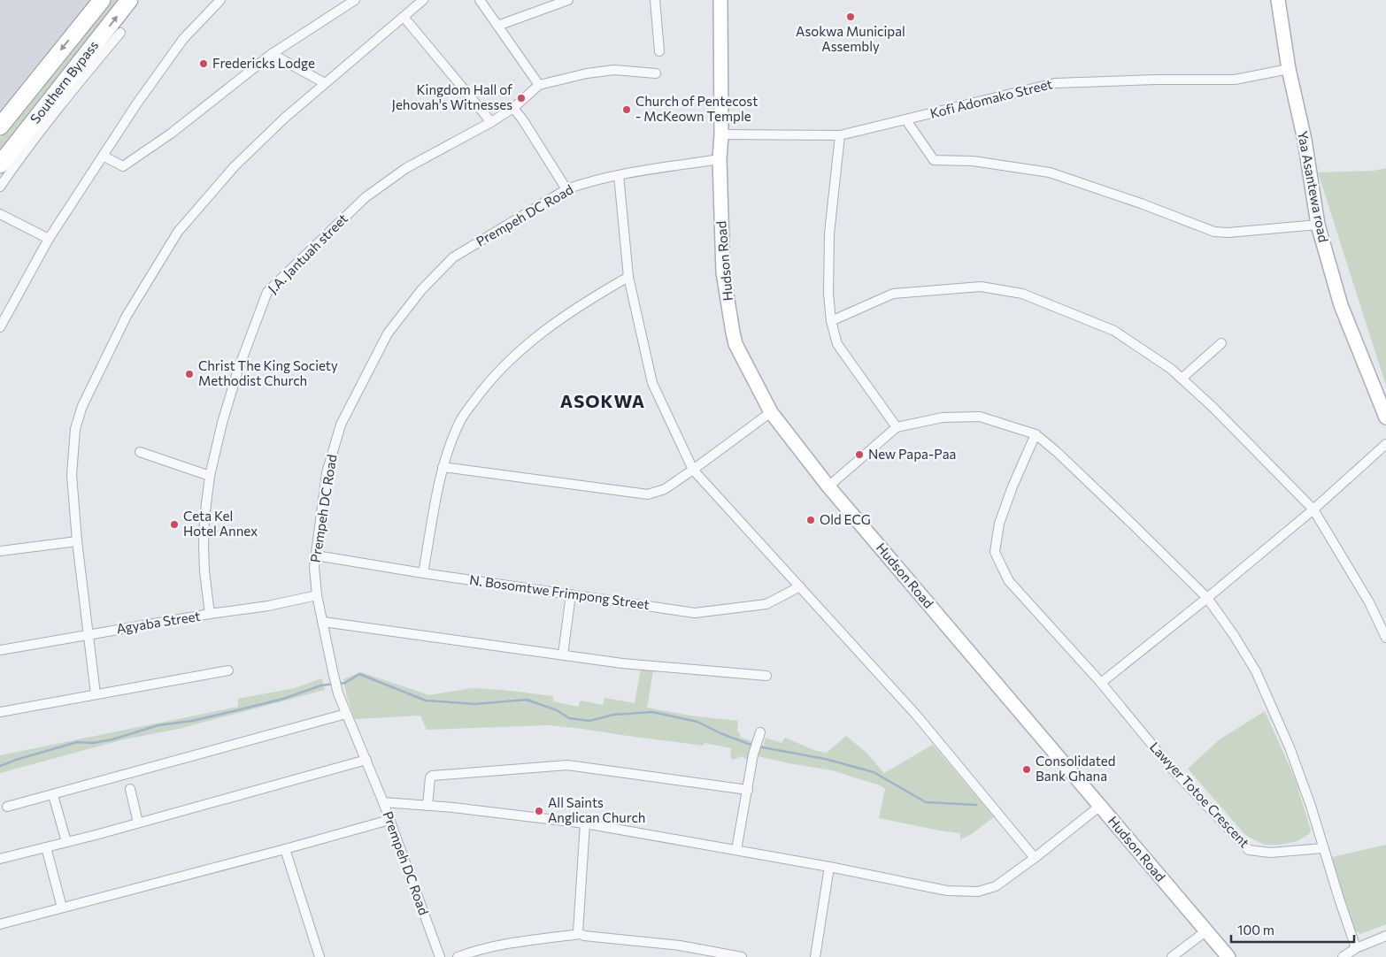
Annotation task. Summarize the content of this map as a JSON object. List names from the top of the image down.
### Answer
{
  "streets": {
    "highway": ["Southern Bypass"],
    "street": [
      "Kofi Adomako Street",
      "Yaa Asantewa road",
      "Prempeh DC Road",
      "J.A. Jantuah street",
      "Hudson Road",
      "N. Bosomtwe Frimpong Street",
      "Agyaba Street",
      "Lawyer Totoe Crescent"
    ]
  },
  "crossings": [
    ["Kofi Adomako Street", "Yaa Asantewa road"],
    ["Kofi Adomako Street", "Hudson Road"],
    ["Prempeh DC Road", "Hudson Road"],
    ["Prempeh DC Road", "N. Bosomtwe Frimpong Street"],
    ["Prempeh DC Road", "Agyaba Street"],
    ["J.A. Jantuah street", "Agyaba Street"]
  ],
  "districts": ["ASOKWA"],
  "places": [
    "Asokwa Municipal Assembly",
    "Fredericks Lodge",
    "Kingdom Hall of Jehovah's Witnesses",
    "Church of Pentecost - McKeown Temple",
    "Christ The King Society Methodist Church",
    "New Papa-Paa",
    "Old ECG",
    "Ceta Kel Hotel Annex",
    "Consolidated Bank Ghana",
    "All Saints Anglican Church"
  ],
  "scale_bar": "100 m"
}
